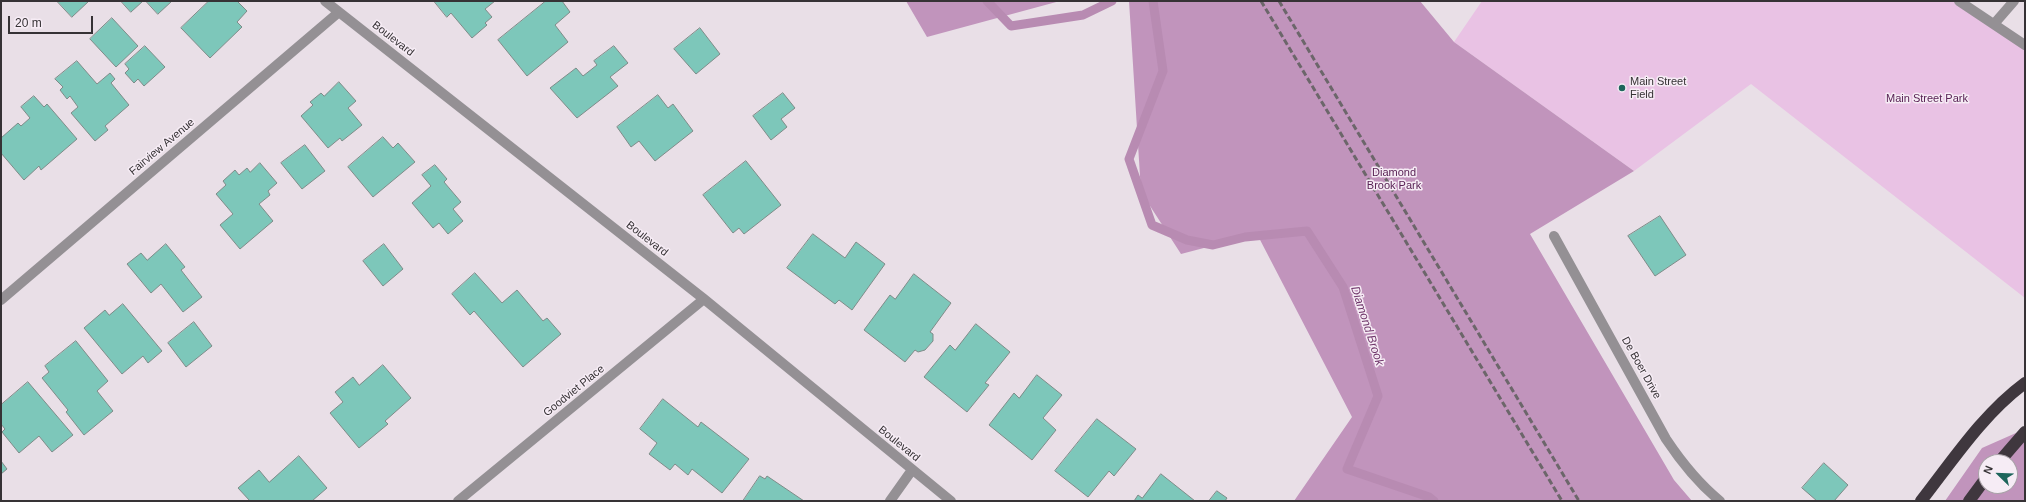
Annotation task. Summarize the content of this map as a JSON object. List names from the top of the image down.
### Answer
{
  "streets": {
    "street": [
      "Boulevard",
      "Fairview Avenue",
      "De Boer Drive",
      "Goodviet Place"
    ]
  },
  "crossings": [
    ["Boulevard", "Fairview Avenue"],
    ["Boulevard", "Goodviet Place"]
  ],
  "water": ["Diamond Brook"],
  "parks": ["Main Street Park", "Diamond Brook Park"],
  "places": ["Main Street Field"],
  "scale_bar": "20 m",
  "north": "top left"
}
